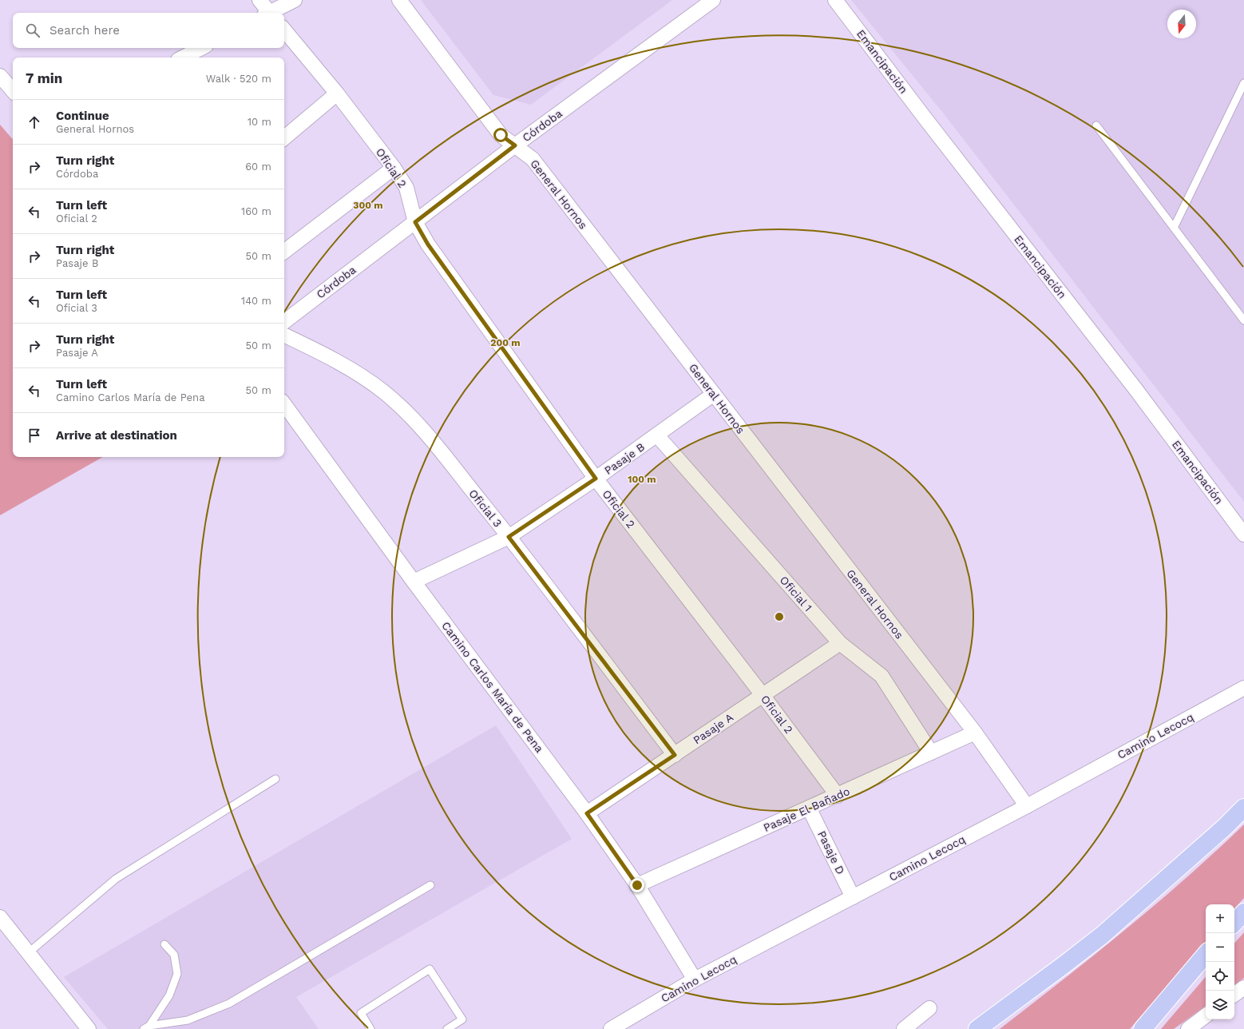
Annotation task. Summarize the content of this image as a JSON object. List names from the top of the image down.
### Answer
{
  "streets": {
    "street": [
      "Emancipación",
      "Córdoba",
      "Oficial 2",
      "General Hornos",
      "Pasaje B",
      "Oficial 3",
      "Oficial 1",
      "Camino Carlos María de Pena",
      "Pasaje A",
      "Camino Lecocq",
      "Pasaje El Bañado",
      "Pasaje D"
    ]
  },
  "crossings": [
    ["Córdoba", "Oficial 2"],
    ["Córdoba", "General Hornos"],
    ["Oficial 2", "Pasaje B"],
    ["Oficial 2", "Pasaje A"],
    ["Oficial 2", "Pasaje El Bañado"],
    ["General Hornos", "Pasaje B"],
    ["General Hornos", "Camino Lecocq"],
    ["General Hornos", "Pasaje El Bañado"],
    ["Pasaje B", "Oficial 3"],
    ["Pasaje B", "Oficial 1"],
    ["Pasaje B", "Camino Carlos María de Pena"],
    ["Oficial 3", "Pasaje A"],
    ["Oficial 1", "Pasaje A"],
    ["Oficial 1", "Pasaje El Bañado"],
    ["Camino Carlos María de Pena", "Pasaje A"],
    ["Camino Carlos María de Pena", "Camino Lecocq"],
    ["Camino Carlos María de Pena", "Pasaje El Bañado"],
    ["Camino Lecocq", "Pasaje D"],
    ["Pasaje El Bañado", "Pasaje D"]
  ],
  "north": "bottom",
  "page": {
    "search": "Search here",
    "heading": ["7 min", "Walk · 520 m"],
    "list": [
      ["Continue", "General Hornos", "10 m"],
      ["Turn right", "Córdoba", "60 m"],
      ["Turn left", "Oficial 2", "160 m"],
      ["Turn right", "Pasaje B", "50 m"],
      ["Turn left", "Oficial 3", "140 m"],
      ["Turn right", "Pasaje A", "50 m"],
      ["Turn left", "Camino Carlos María de Pena", "50 m"],
      "Arrive at destination"
    ],
    "map_buttons": ["+", "−"]
  },
  "rings": ["300 m", "200 m", "100 m"]
}
